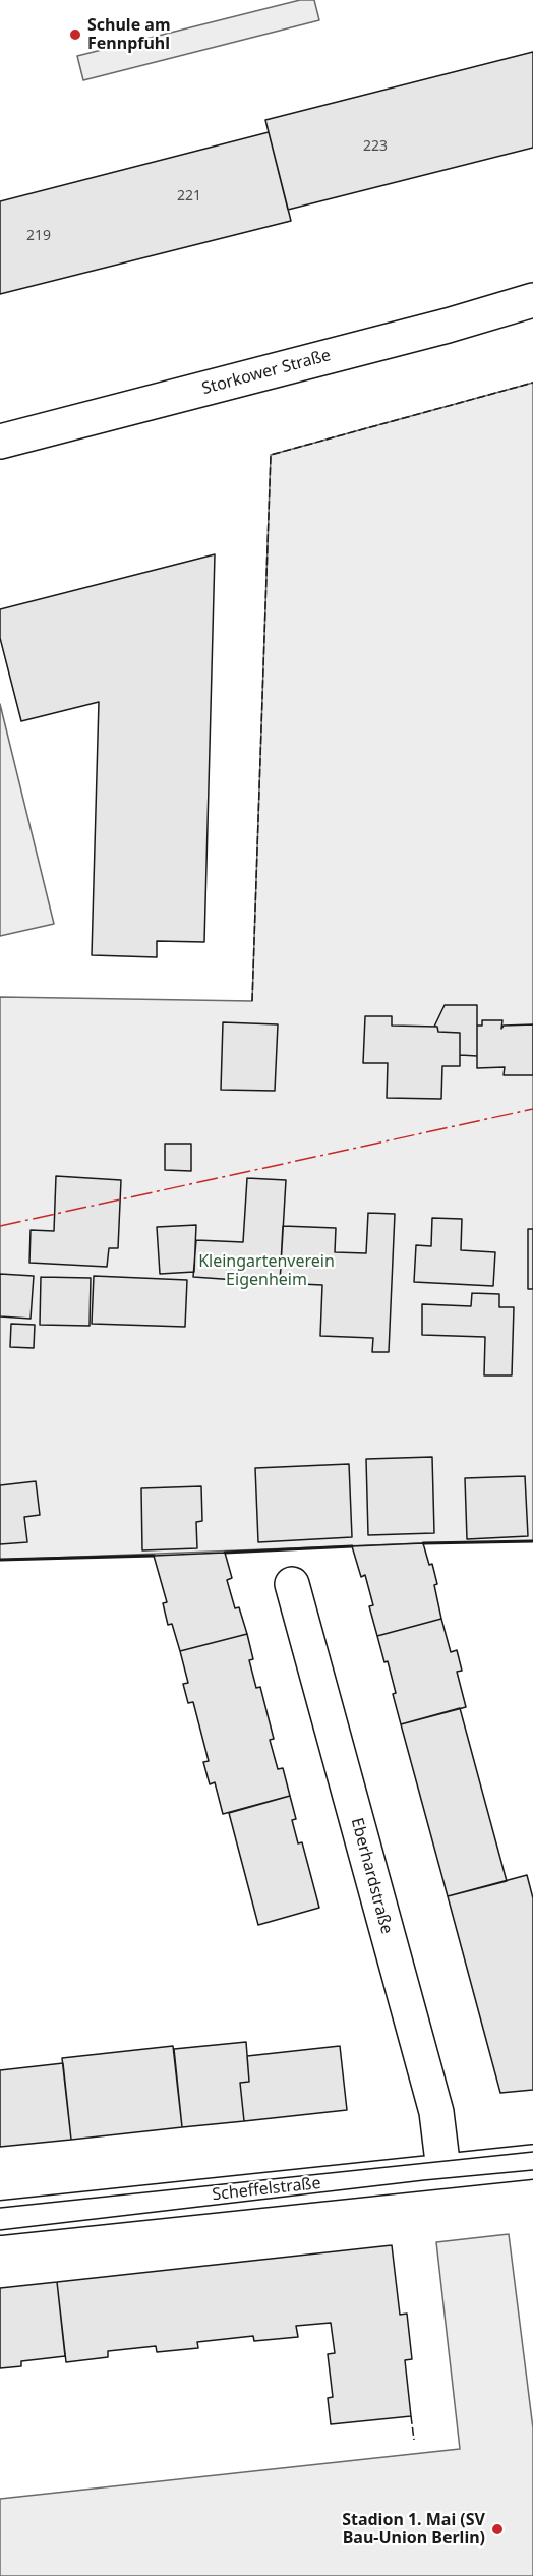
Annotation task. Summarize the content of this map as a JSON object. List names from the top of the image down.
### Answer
{
  "streets": {
    "street": ["Storkower Straße", "Eberhardstraße", "Scheffelstraße"]
  },
  "crossings": [
    ["Eberhardstraße", "Scheffelstraße"]
  ],
  "parks": ["Kleingartenverein Eigenheim"],
  "places": ["Schule am Fennpfuhl", "Stadion 1. Mai (SV Bau-Union Berlin)"],
  "house_numbers": ["223", "221", "219"]
}
